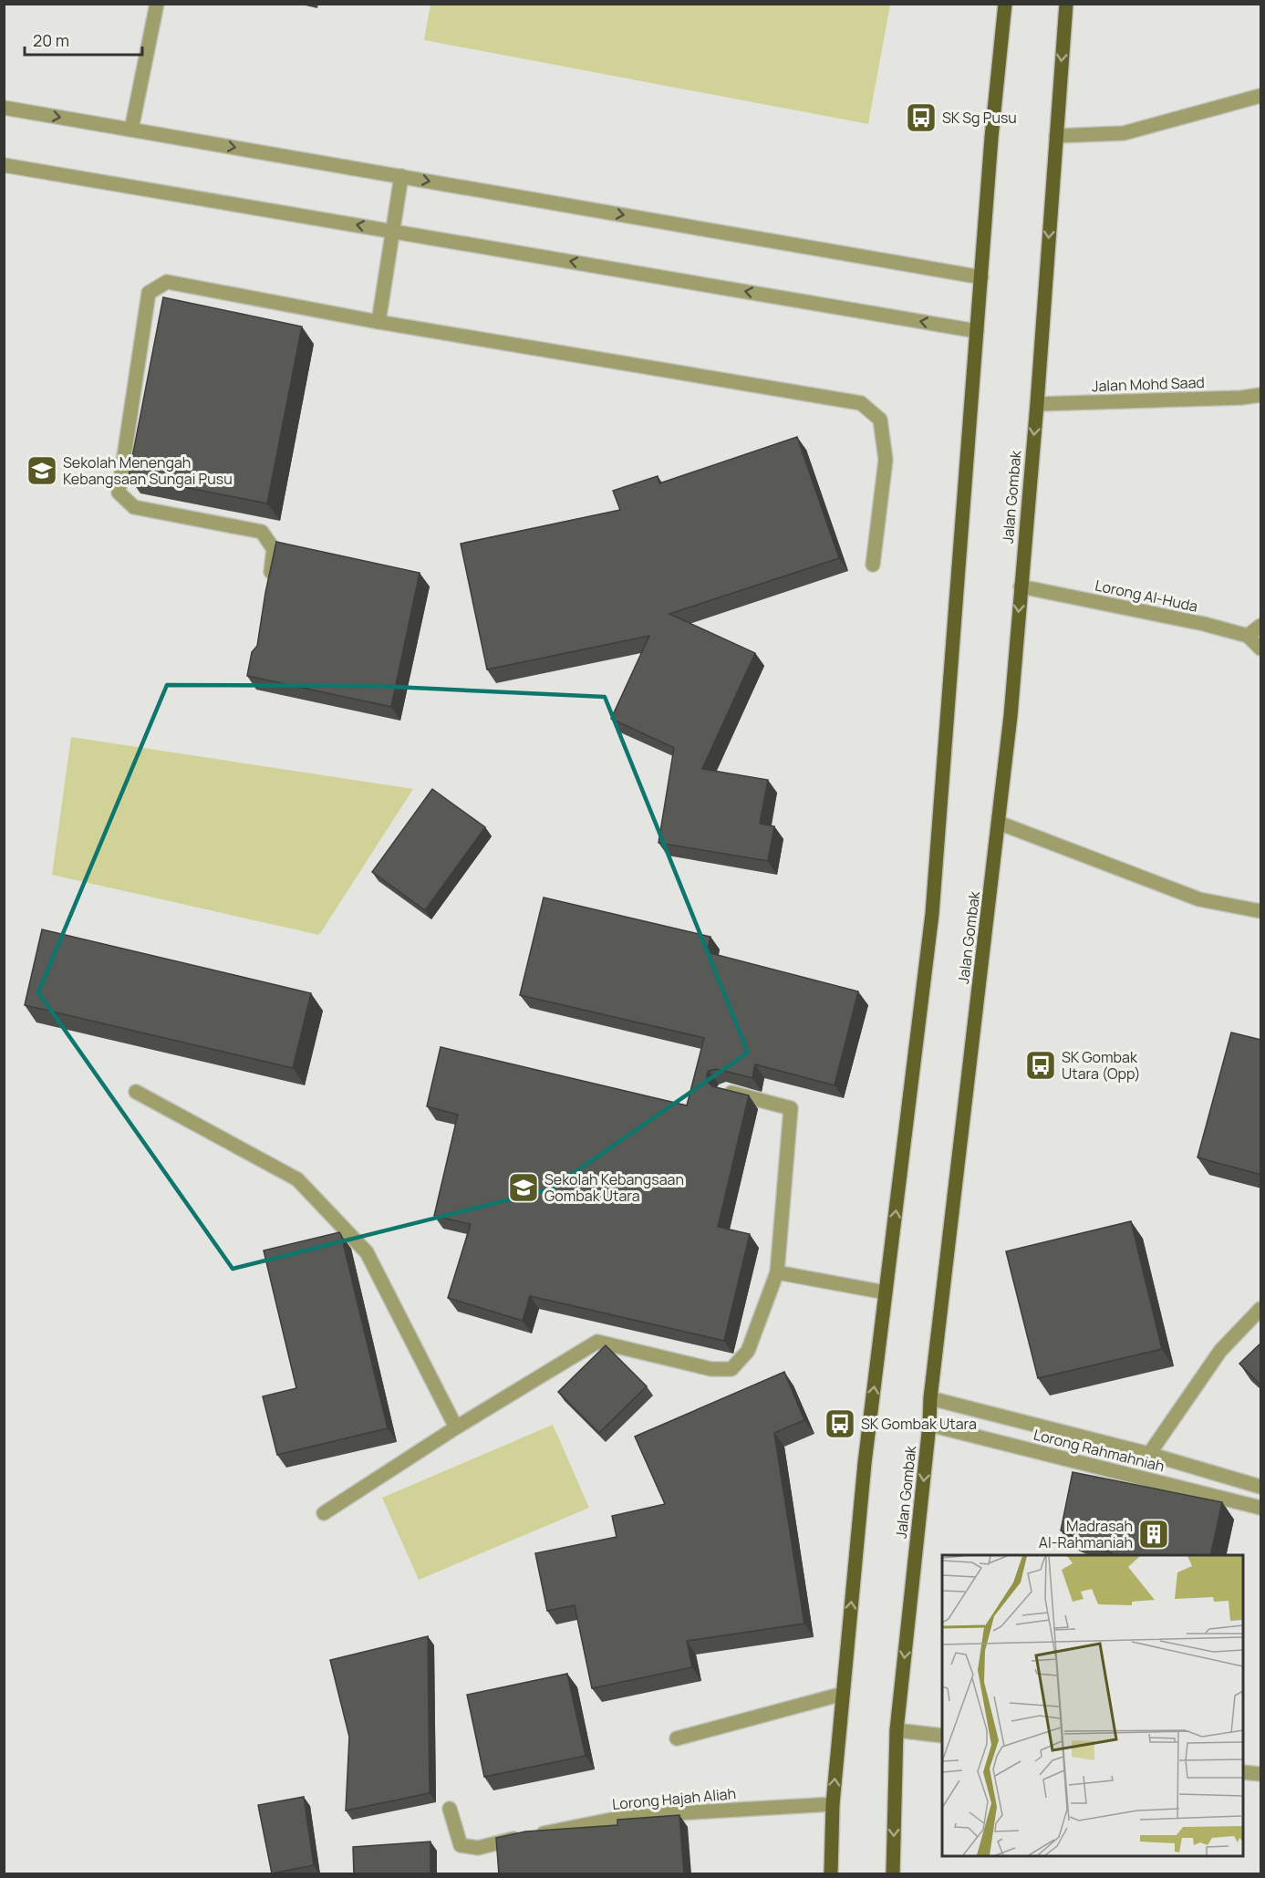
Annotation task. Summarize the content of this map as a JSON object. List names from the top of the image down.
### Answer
{
  "streets": {
    "main road": ["Jalan Gombak"],
    "street": [
      "Jalan Mohd Saad",
      "Lorong Al-Huda",
      "Lorong Rahmahniah",
      "Lorong Hajah Aliah"
    ]
  },
  "crossings": [
    ["Jalan Mohd Saad", "Jalan Gombak"],
    ["Jalan Gombak", "Lorong Al-Huda"],
    ["Jalan Gombak", "Lorong Rahmahniah"]
  ],
  "places": {
    "bus stop": ["SK Sg Pusu", "SK Gombak Utara (Opp)", "SK Gombak Utara"],
    "school or university": ["Sekolah Menengah Kebangsaan Sungai Pusu", "Sekolah Kebangsaan Gombak Utara"],
    "building": ["Madrasah Al-Rahmaniah"]
  },
  "scale_bar": "20 m"
}
